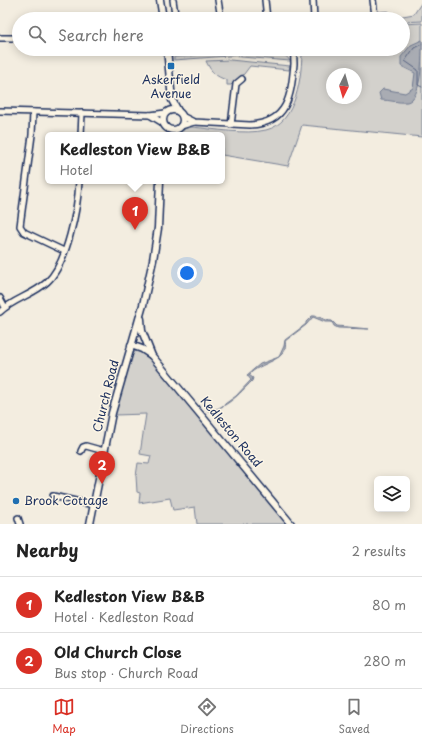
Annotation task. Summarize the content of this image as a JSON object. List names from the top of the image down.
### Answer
{
  "streets": {
    "street": ["Church Road", "Kedleston Road"]
  },
  "crossings": [
    ["Church Road", "Kedleston Road"]
  ],
  "places": {
    "transit": ["Askerfield Avenue"],
    "other": ["Brook Cottage"]
  },
  "north": "bottom",
  "page": {
    "search": "Search here",
    "popup": ["Kedleston View B&B", "Hotel"],
    "pins": ["1", "2"],
    "heading": ["Nearby", "2 results"],
    "list": [
      {
        "mark": "1",
        "name": "Kedleston View B&B",
        "note": "Hotel · Kedleston Road",
        "value": "80 m"
      },
      {
        "mark": "2",
        "name": "Old Church Close",
        "note": "Bus stop · Church Road",
        "value": "280 m"
      }
    ],
    "nav": ["Map", "Directions", "Saved"]
  }
}
